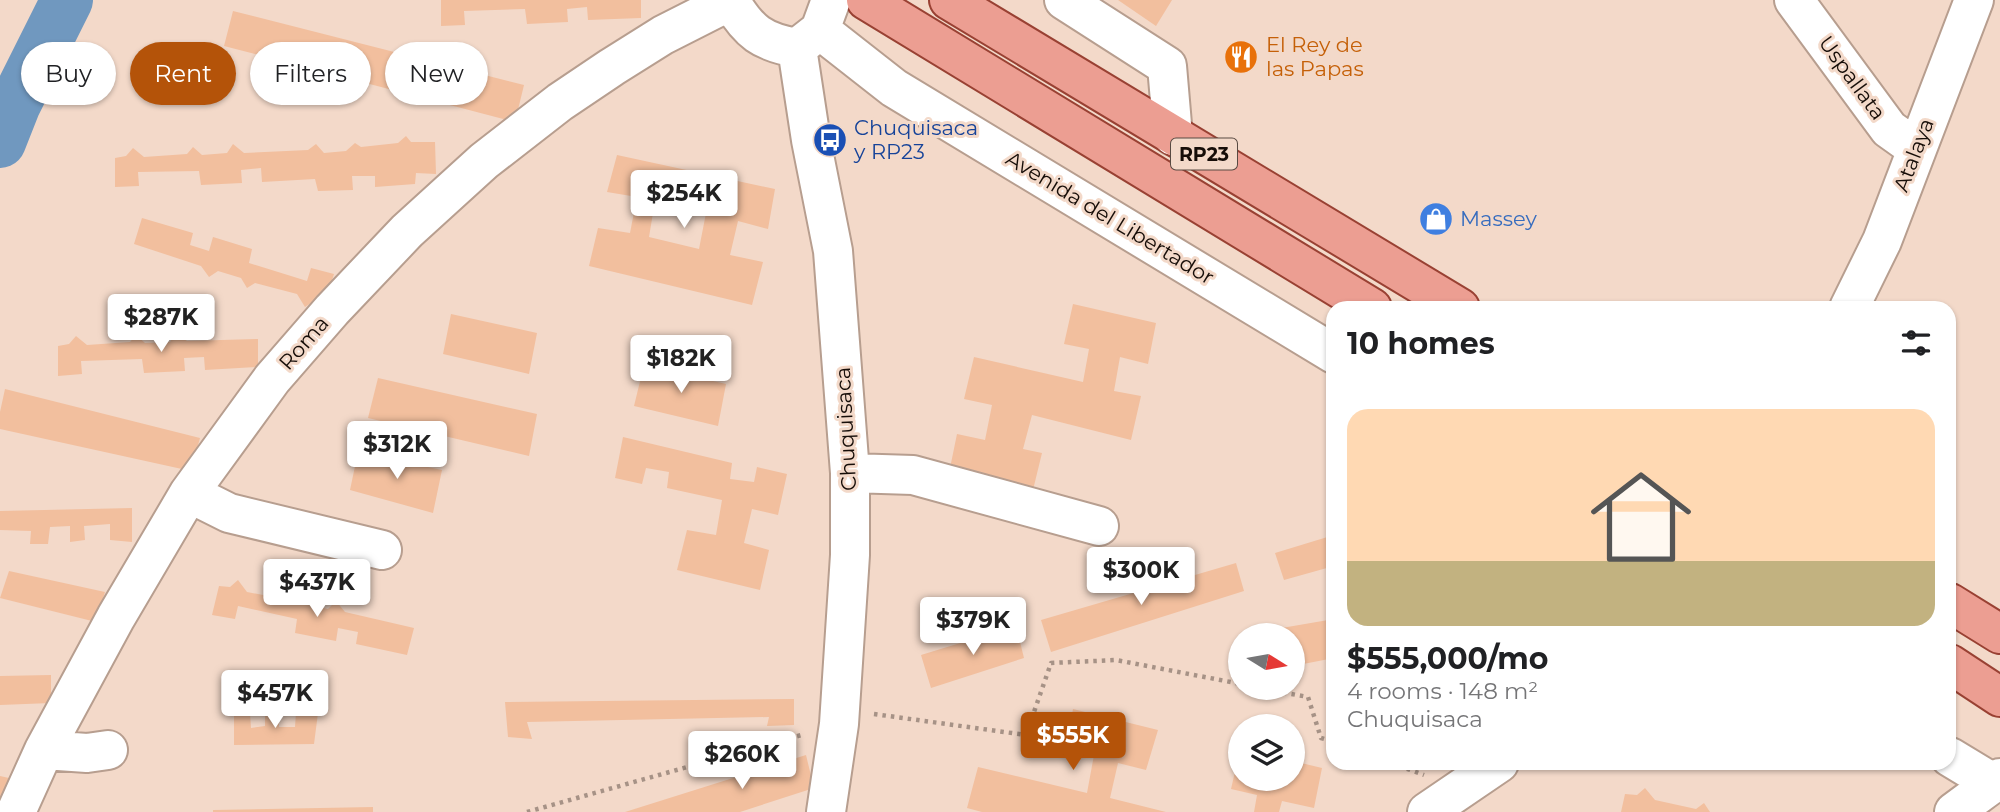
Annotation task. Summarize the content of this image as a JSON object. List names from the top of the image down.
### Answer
{
  "streets": {
    "main road": ["RP23"],
    "street": [
      "Uspallata",
      "Atalaya",
      "Avenida del Libertador",
      "Roma",
      "Chuquisaca"
    ]
  },
  "crossings": [
    ["Uspallata", "Atalaya"],
    ["Avenida del Libertador", "Chuquisaca"]
  ],
  "places": {
    "restaurant": ["El Rey de las Papas"],
    "bus stop": ["Chuquisaca y RP23"],
    "shop": ["Massey"]
  },
  "north": "right",
  "page": {
    "chip": [
      "Buy",
      "Rent",
      "Filters",
      "New"
    ],
    "price": [
      "$254K",
      "$287K",
      "$182K",
      "$312K",
      "$300K",
      "$437K",
      "$379K",
      "$457K",
      "$555K",
      "$260K"
    ],
    "heading": "10 homes",
    "list": [
      {
        "name": "$555,000/mo",
        "note": "4 rooms · 148 m² · Chuquisaca"
      }
    ]
  }
}
